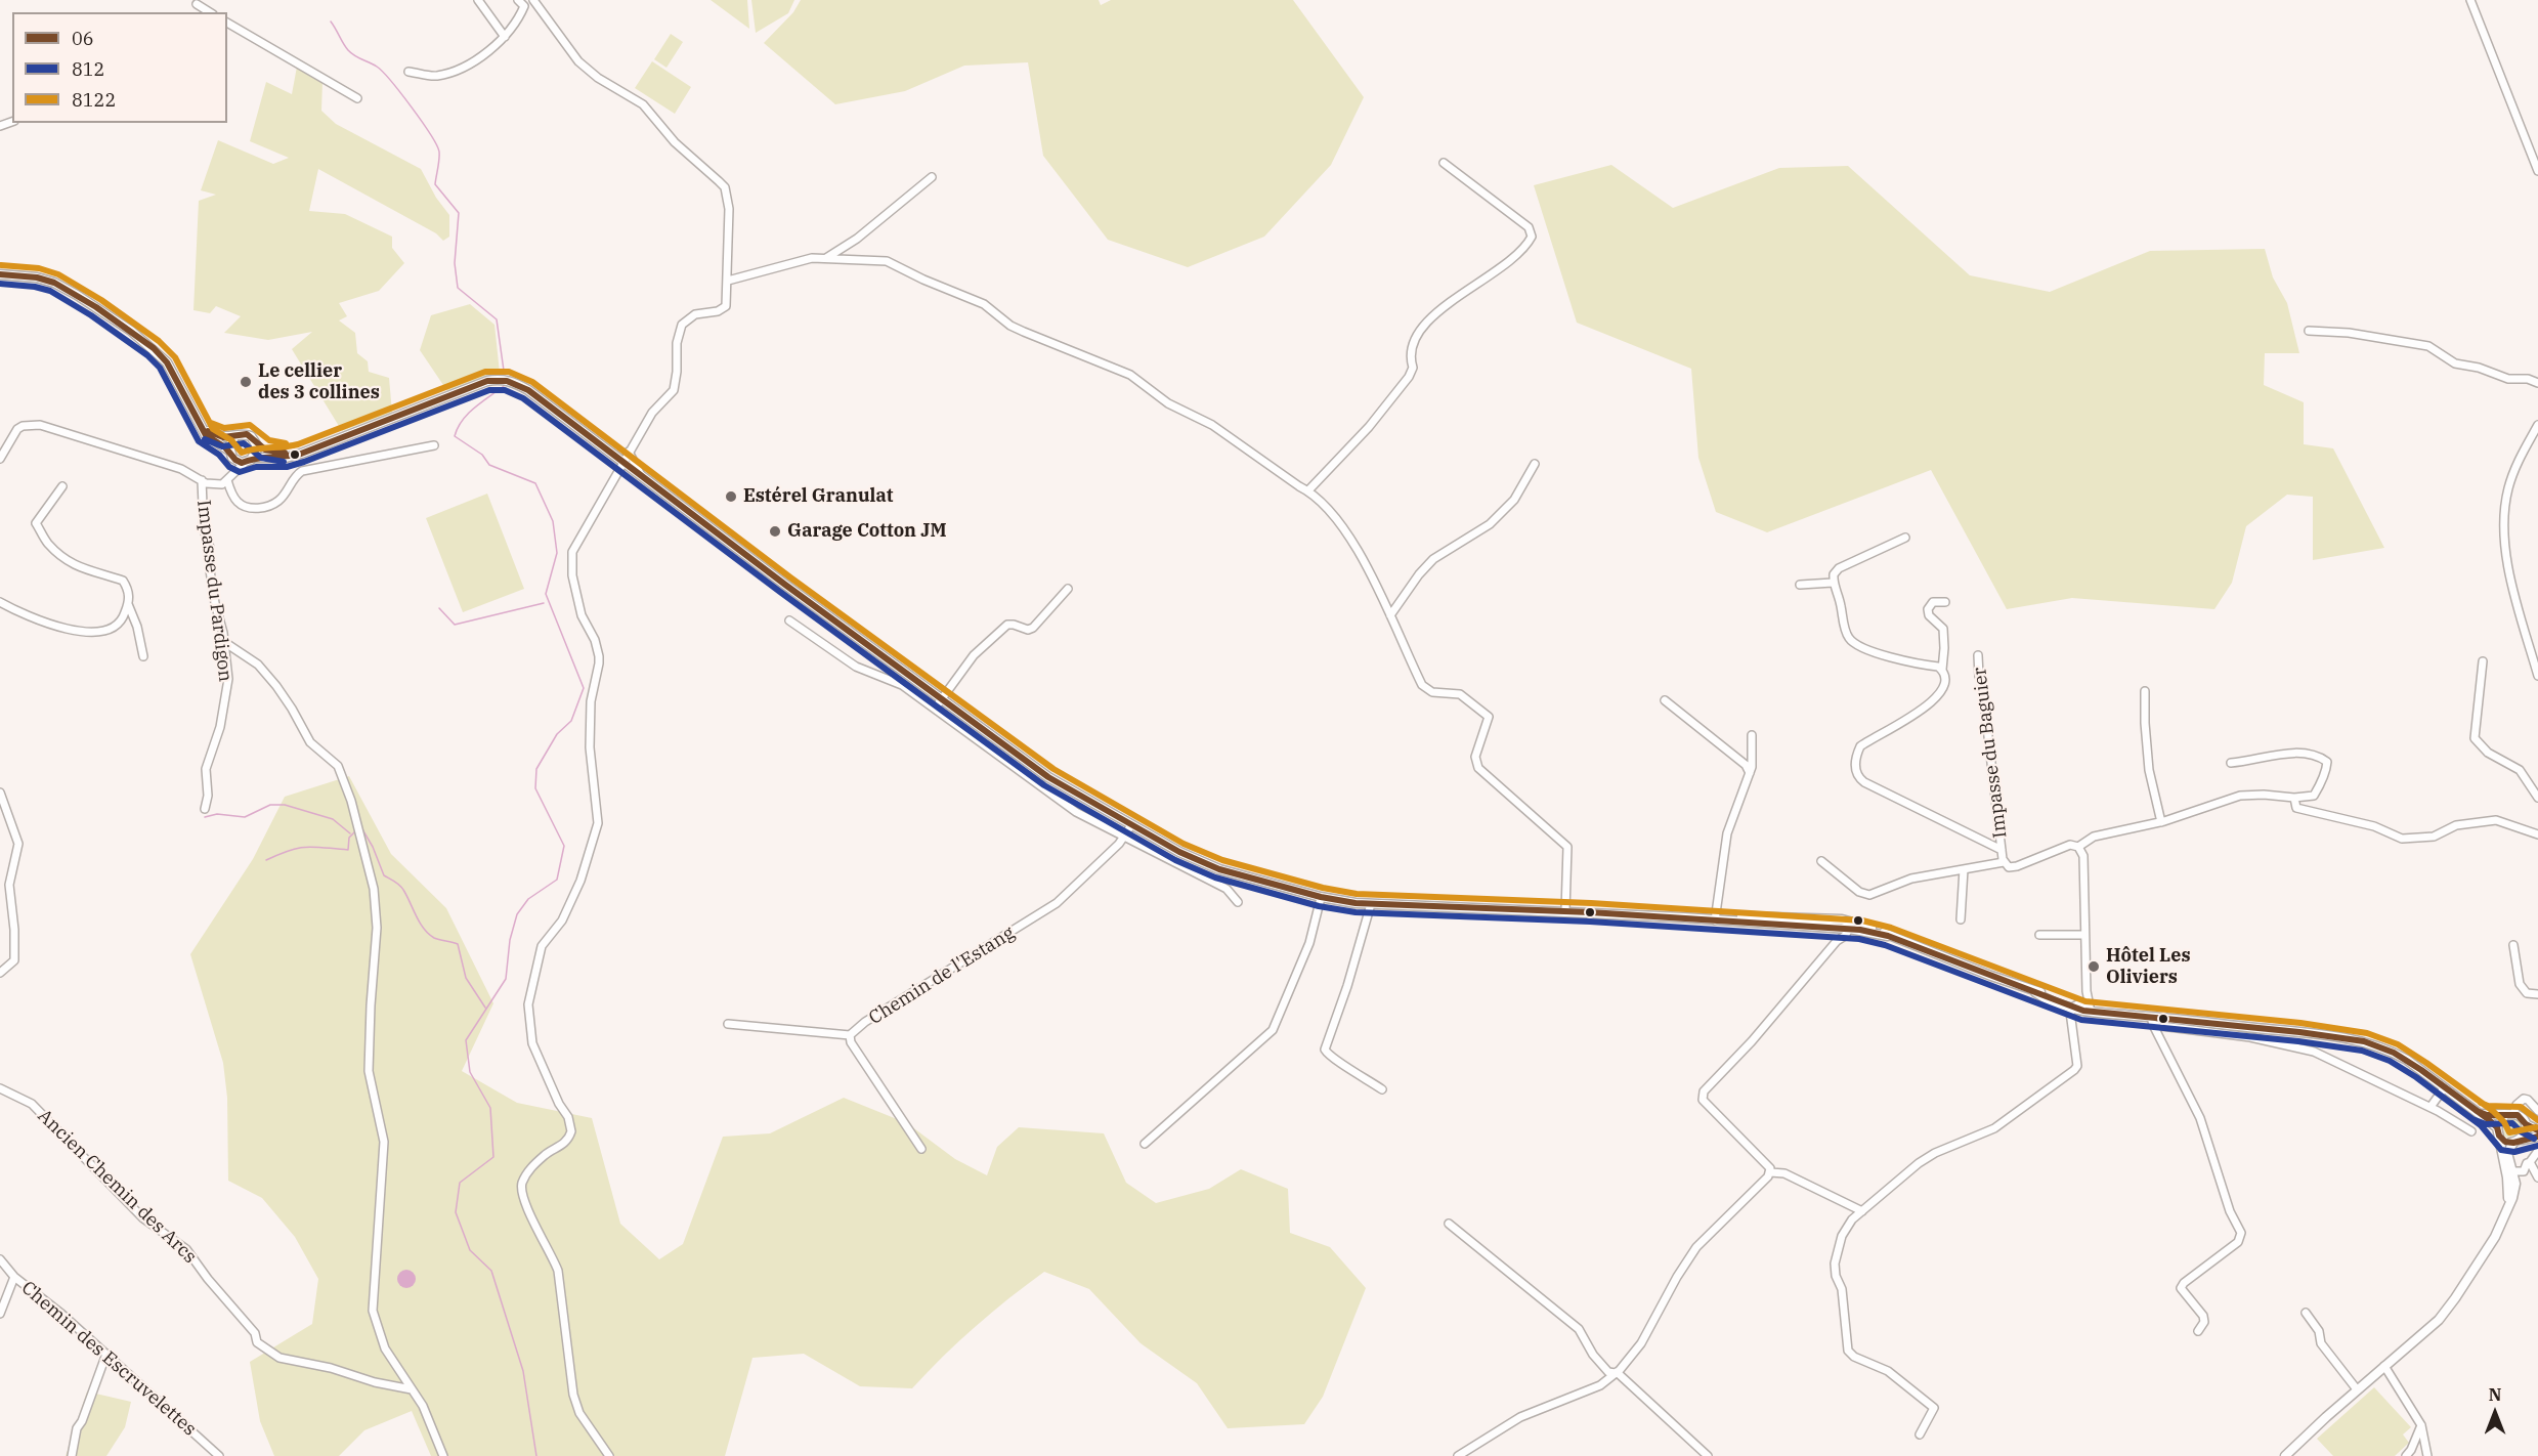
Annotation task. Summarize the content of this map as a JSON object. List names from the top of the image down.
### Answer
{
  "streets": {
    "street": [
      "Impasse du Pardigon",
      "Impasse du Baguier",
      "Chemin de l'Estang",
      "Ancien Chemin des Arcs",
      "Chemin des Escruvelettes"
    ]
  },
  "places": [
    "Le cellier des 3 collines",
    "Estérel Granulat",
    "Garage Cotton JM",
    "Hôtel Les Oliviers"
  ],
  "lines": ["transit line 8122", "transit line 06", "transit line 812"],
  "legend": ["06", "812", "8122"],
  "north": "top"
}
